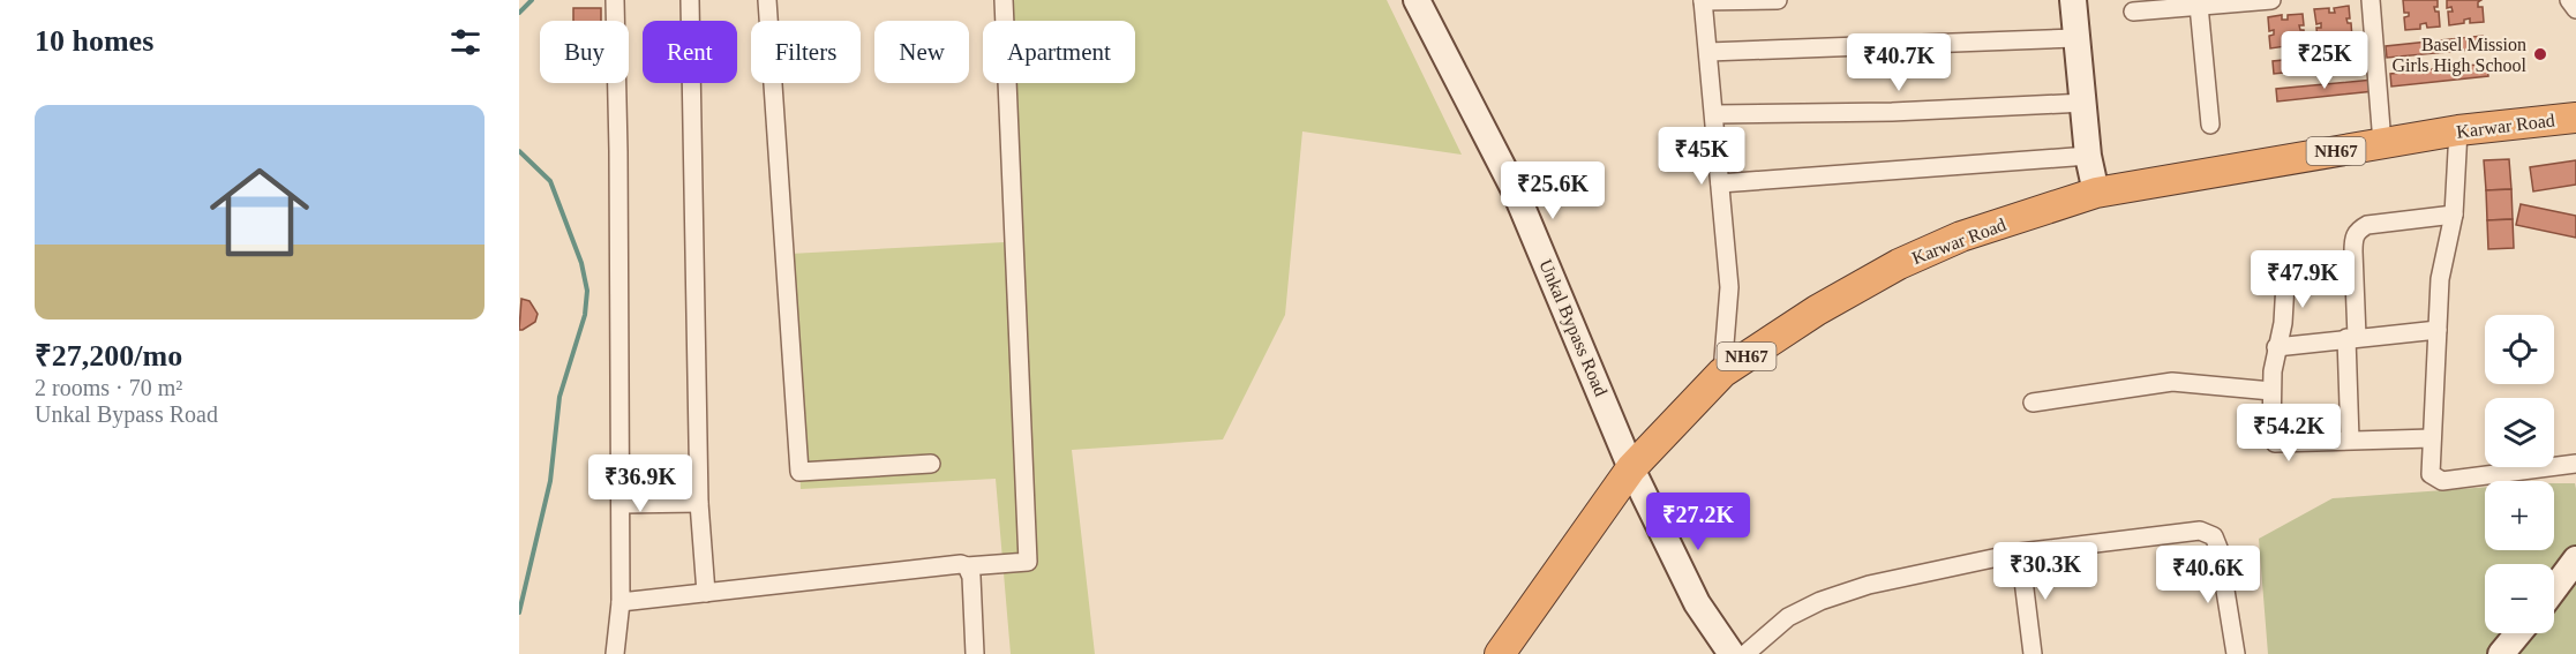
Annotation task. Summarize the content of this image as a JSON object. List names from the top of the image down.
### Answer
{
  "streets": {
    "highway": ["Karwar Road", "NH67"],
    "main road": ["Unkal Bypass Road"]
  },
  "crossings": [
    ["Karwar Road", "Unkal Bypass Road"]
  ],
  "places": ["Basel Mission Girls High School"],
  "page": {
    "heading": "10 homes",
    "chip": [
      "Buy",
      "Rent",
      "Filters",
      "New",
      "Apartment"
    ],
    "price": [
      "₹25K",
      "₹40.7K",
      "₹45K",
      "₹25.6K",
      "₹47.9K",
      "₹54.2K",
      "₹36.9K",
      "₹27.2K",
      "₹30.3K",
      "₹40.6K"
    ],
    "list": [
      {
        "name": "₹27,200/mo",
        "note": "2 rooms · 70 m² · Unkal Bypass Road"
      }
    ],
    "map_buttons": ["+", "−"]
  }
}
